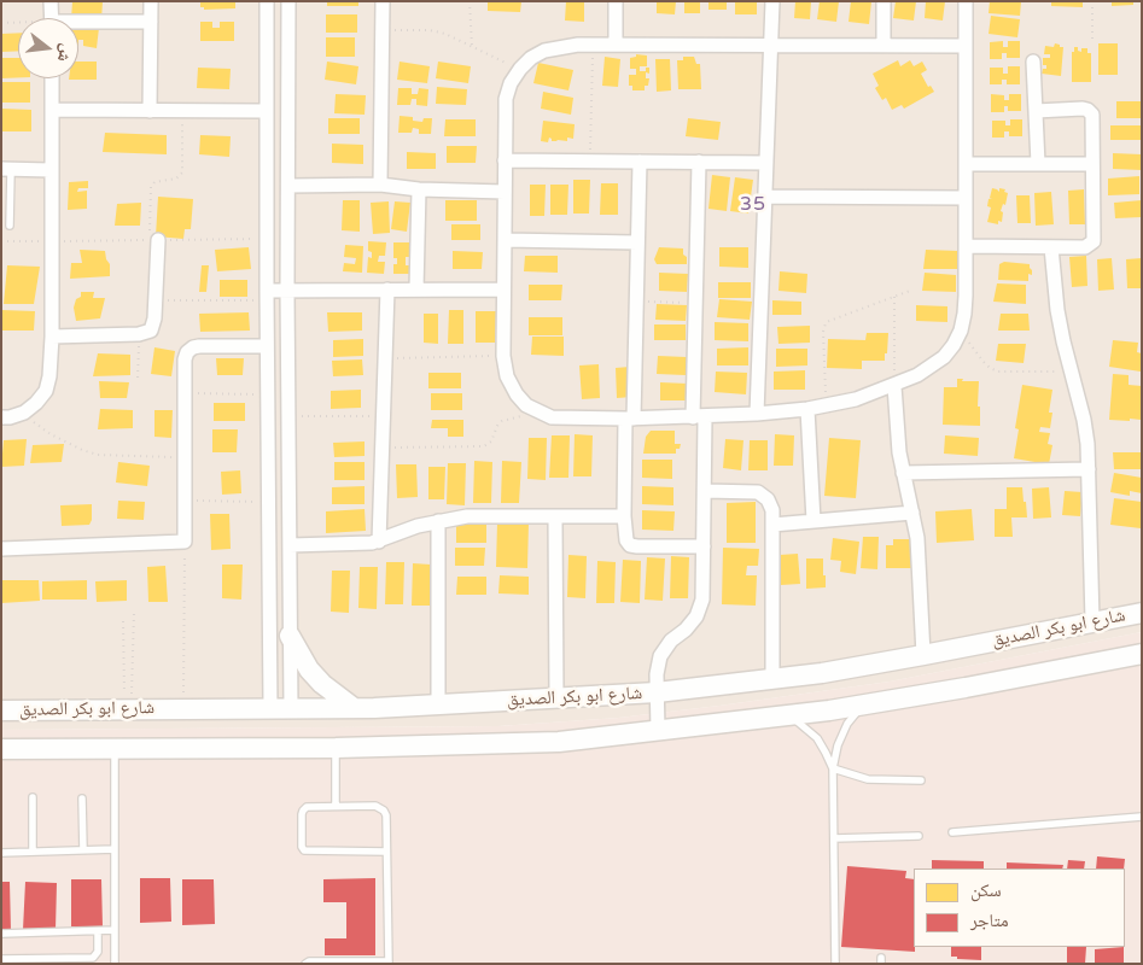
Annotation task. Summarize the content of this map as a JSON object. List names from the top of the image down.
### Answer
{
  "streets": {
    "main road": ["شارع ابو بكر الصديق"]
  },
  "districts": ["35"],
  "legend": ["سكن", "متاجر"],
  "north": "right"
}
